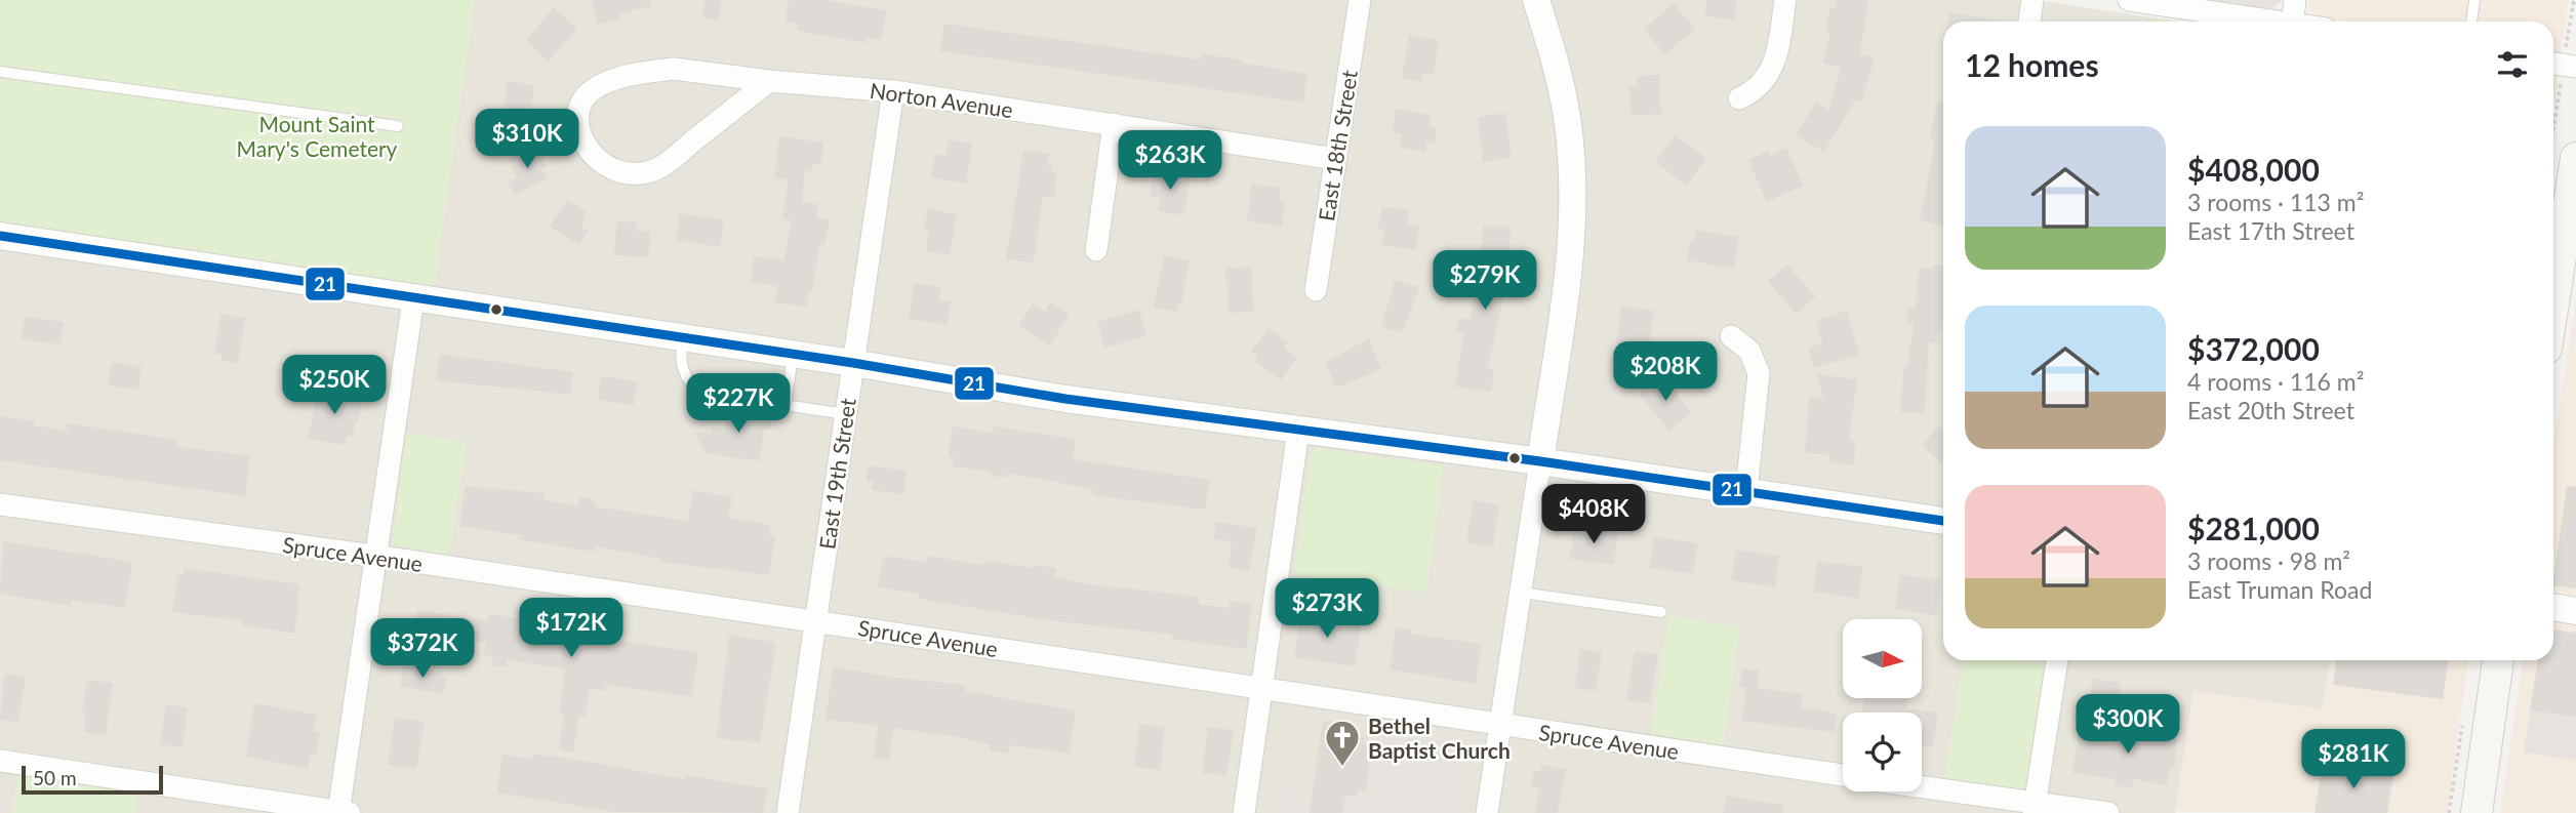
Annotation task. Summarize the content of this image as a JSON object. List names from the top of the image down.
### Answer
{
  "streets": {
    "street": [
      "Norton Avenue",
      "East 18th Street",
      "East 19th Street",
      "Spruce Avenue"
    ]
  },
  "crossings": [
    ["Norton Avenue", "East 18th Street"],
    ["Norton Avenue", "East 19th Street"],
    ["East 19th Street", "Spruce Avenue"]
  ],
  "parks": ["Mount Saint Mary's Cemetery"],
  "places": {
    "church": ["Bethel Baptist Church"]
  },
  "lines": ["transit line 21"],
  "scale_bar": "50 m",
  "north": "right",
  "page": {
    "heading": "12 homes",
    "list": [
      {
        "name": "$408,000",
        "note": "3 rooms · 113 m² · East 17th Street"
      },
      {
        "name": "$372,000",
        "note": "4 rooms · 116 m² · East 20th Street"
      },
      {
        "name": "$281,000",
        "note": "3 rooms · 98 m² · East Truman Road"
      }
    ],
    "price": [
      "$310K",
      "$263K",
      "$279K",
      "$208K",
      "$250K",
      "$227K",
      "$408K",
      "$273K",
      "$172K",
      "$372K",
      "$300K",
      "$281K"
    ],
    "scale": "50 m"
  }
}
